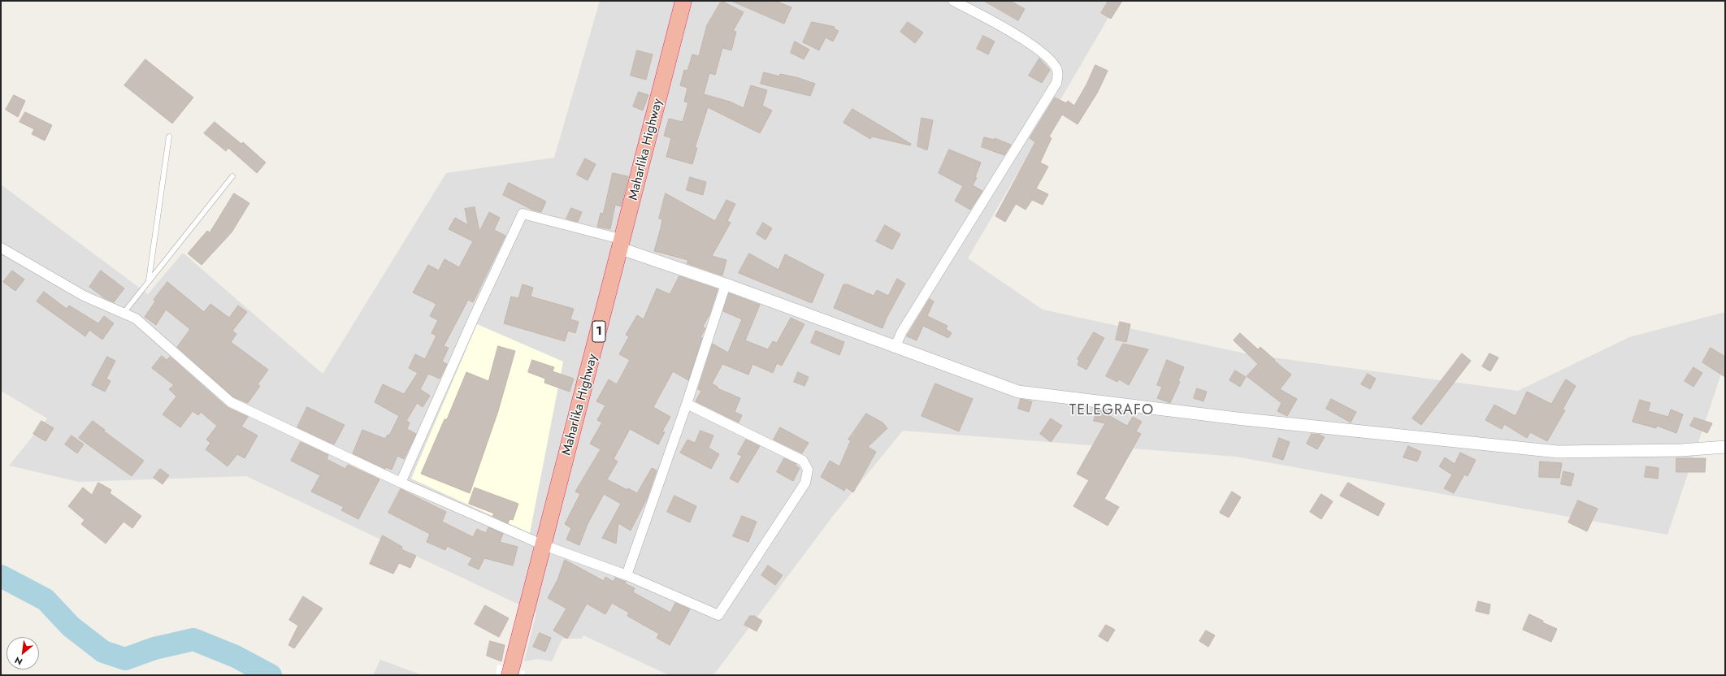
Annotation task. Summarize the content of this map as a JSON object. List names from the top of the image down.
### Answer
{
  "streets": {
    "highway": ["Maharlika Highway", "1"]
  },
  "districts": ["TELEGRAFO"],
  "north": "bottom left"
}
